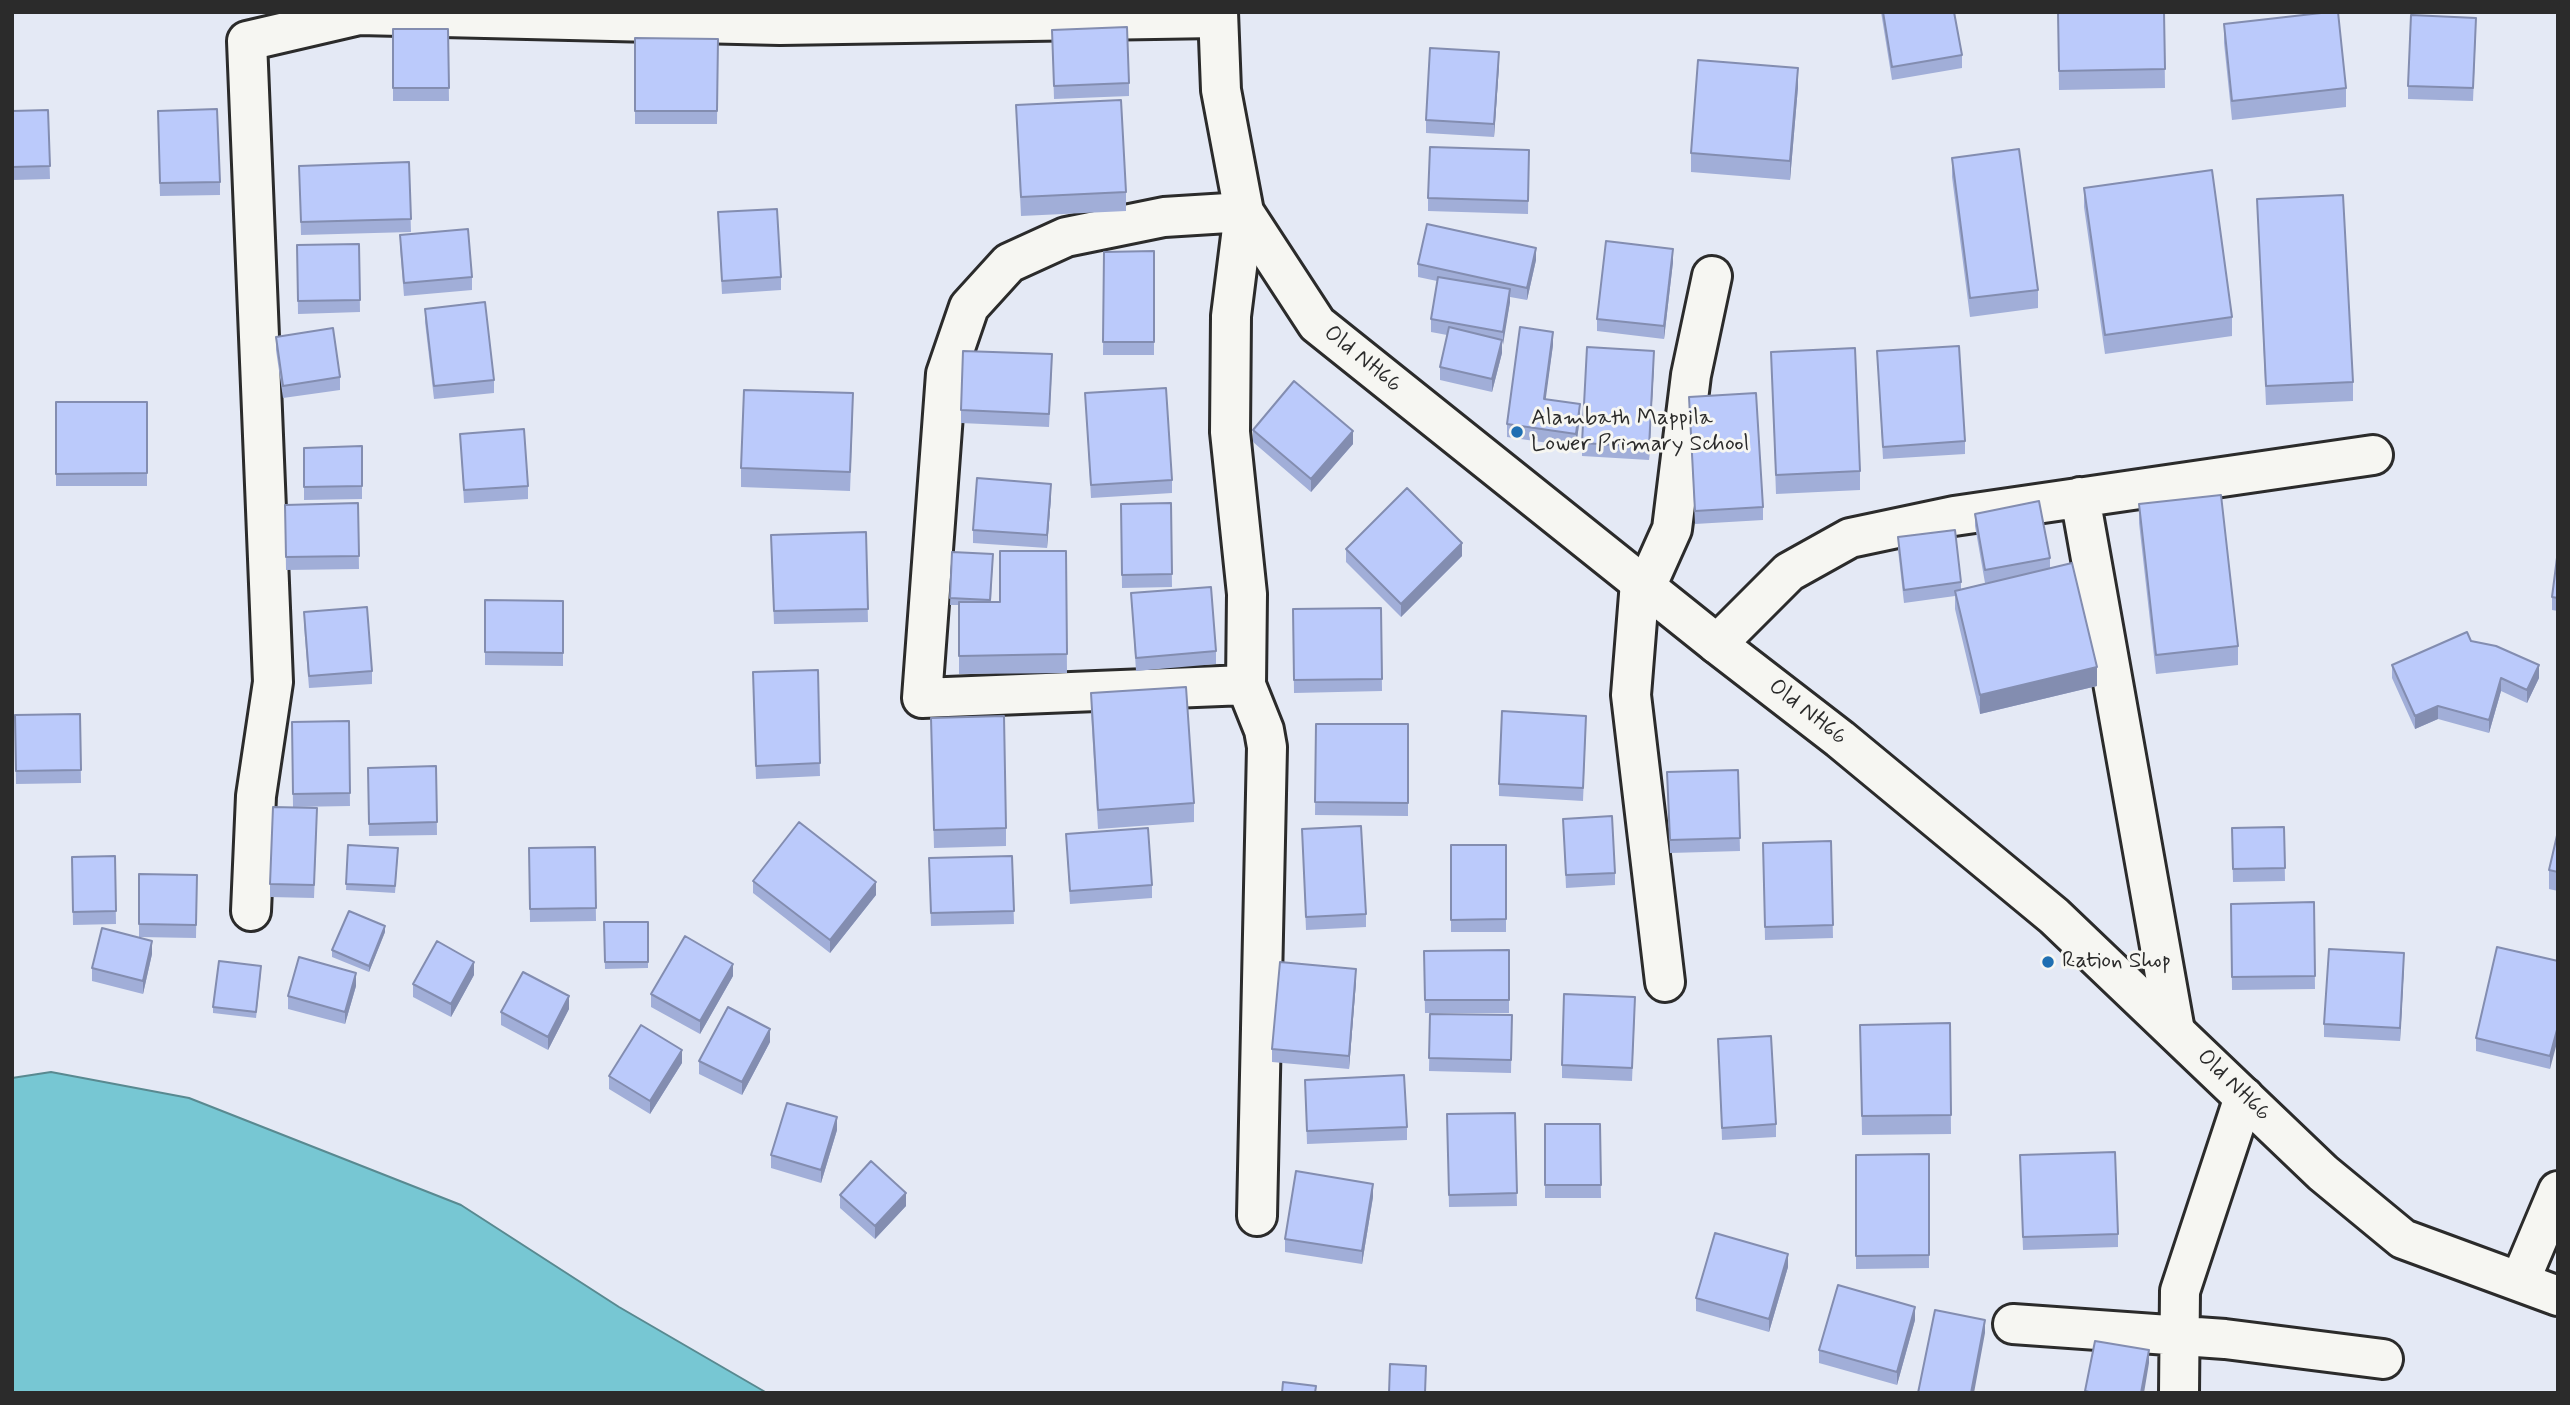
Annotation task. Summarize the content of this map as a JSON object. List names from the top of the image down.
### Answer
{
  "streets": {
    "street": ["Old NH66"]
  },
  "places": ["Alambath Mappila Lower Primary School", "Ration Shop"]
}
